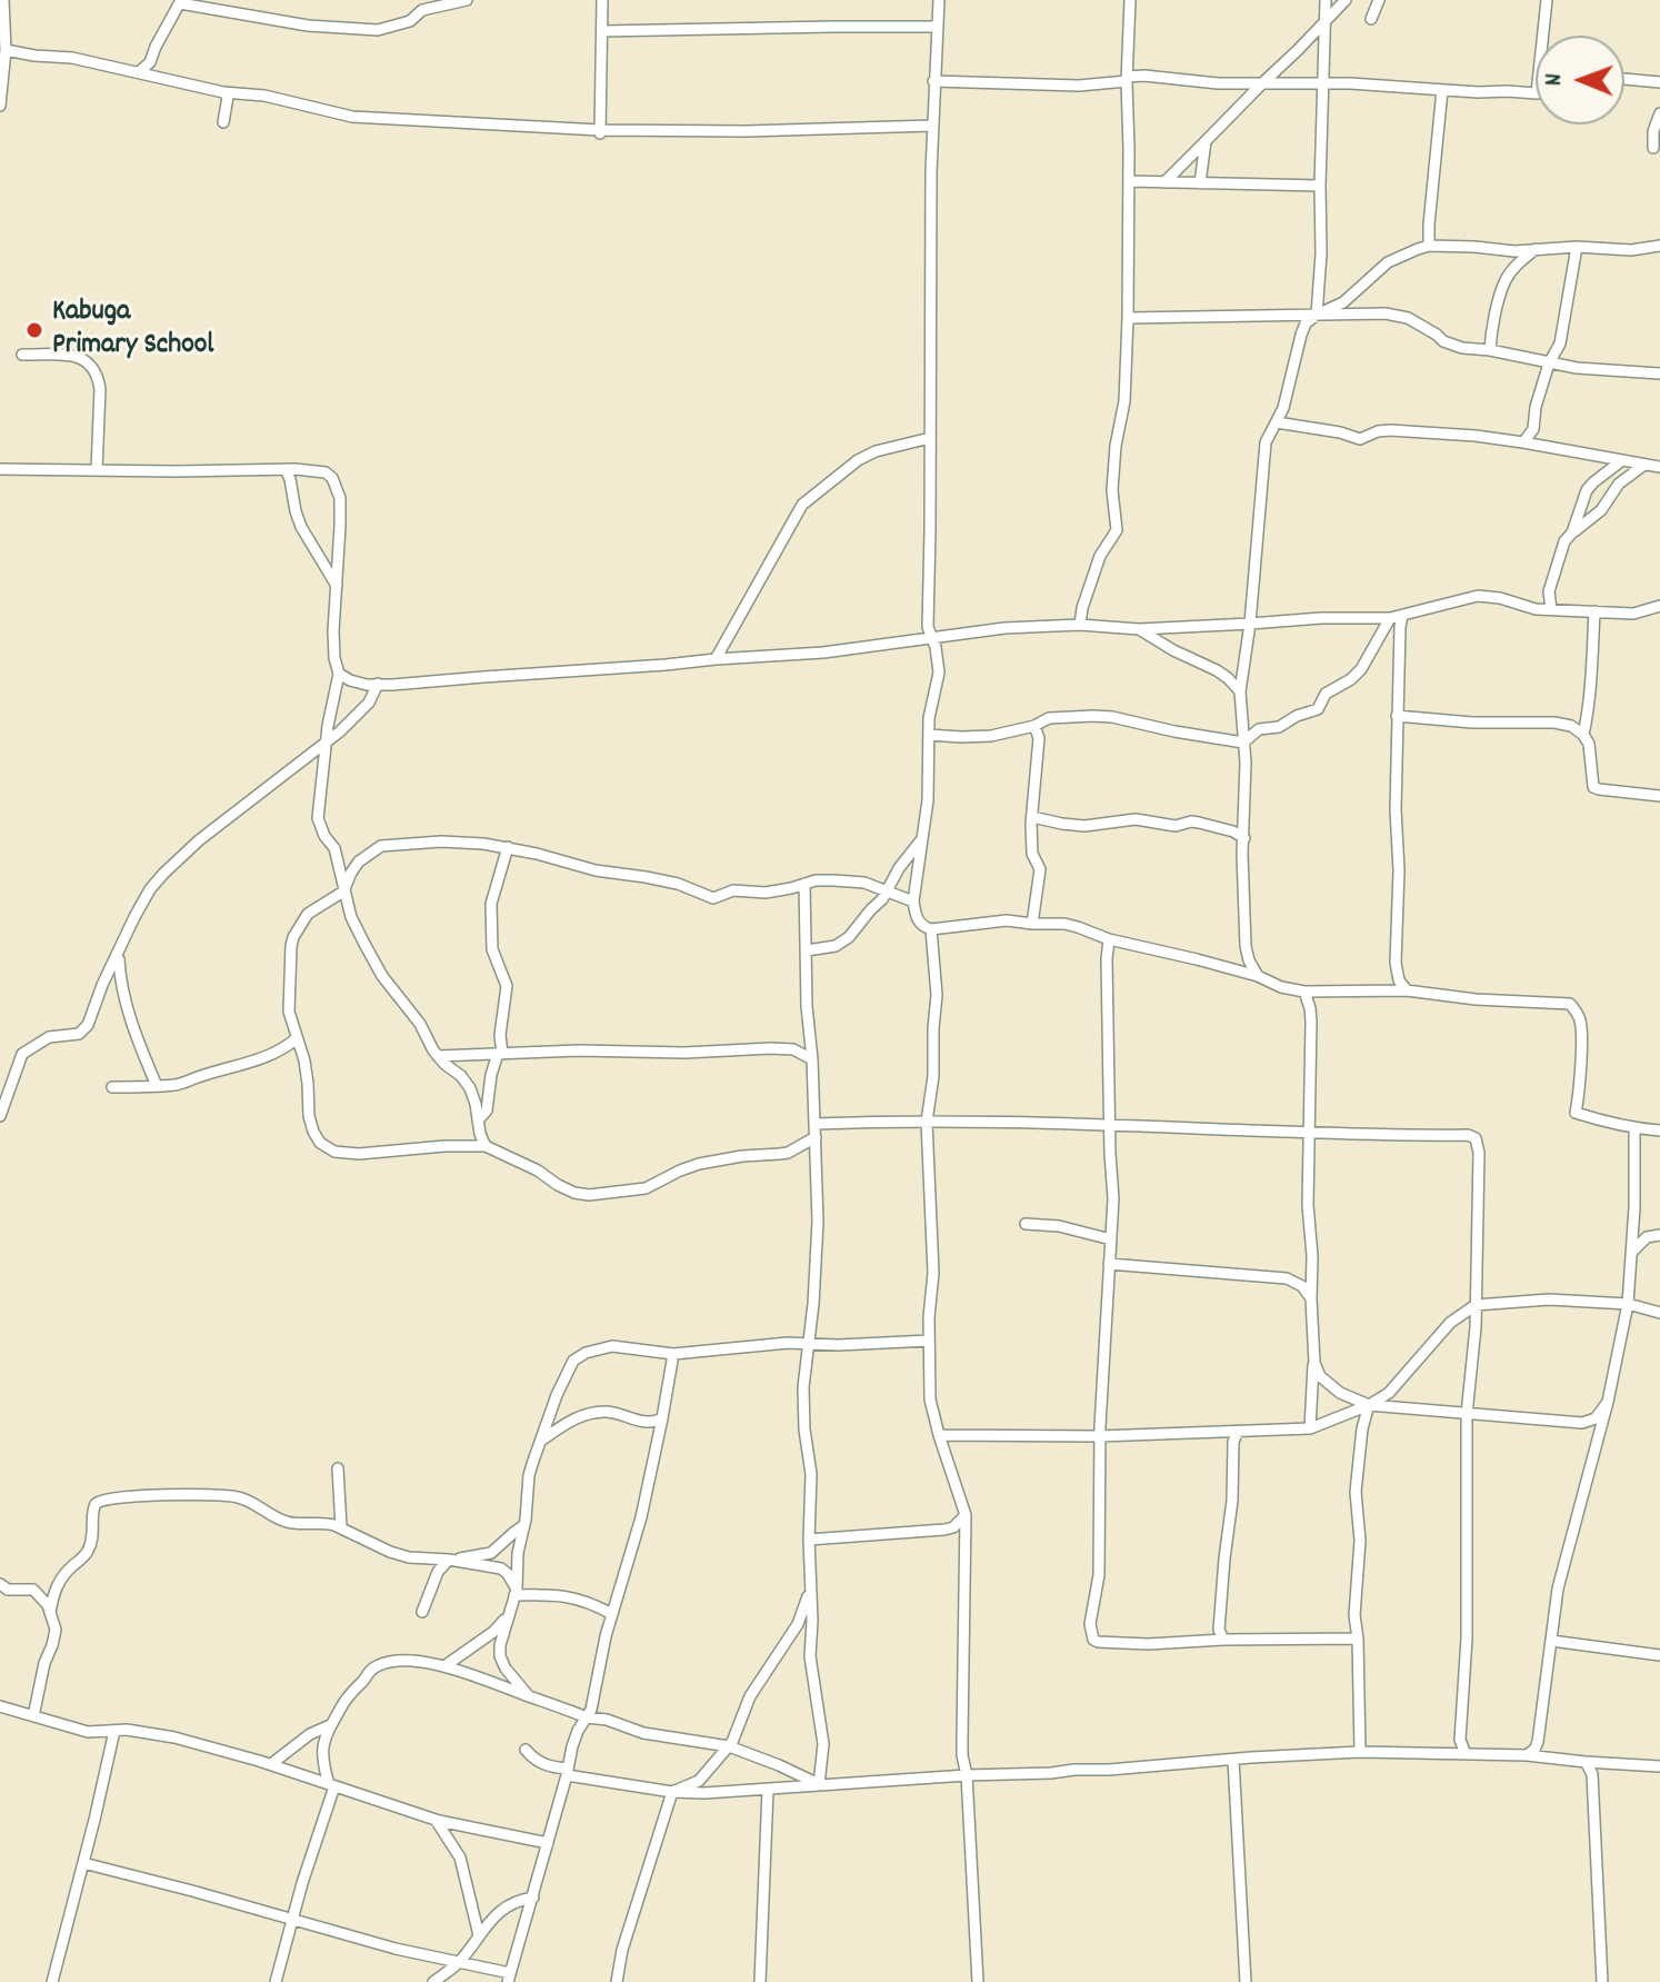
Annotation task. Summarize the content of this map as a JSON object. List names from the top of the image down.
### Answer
{
  "places": ["Kabuga Primary School"],
  "north": "left"
}
